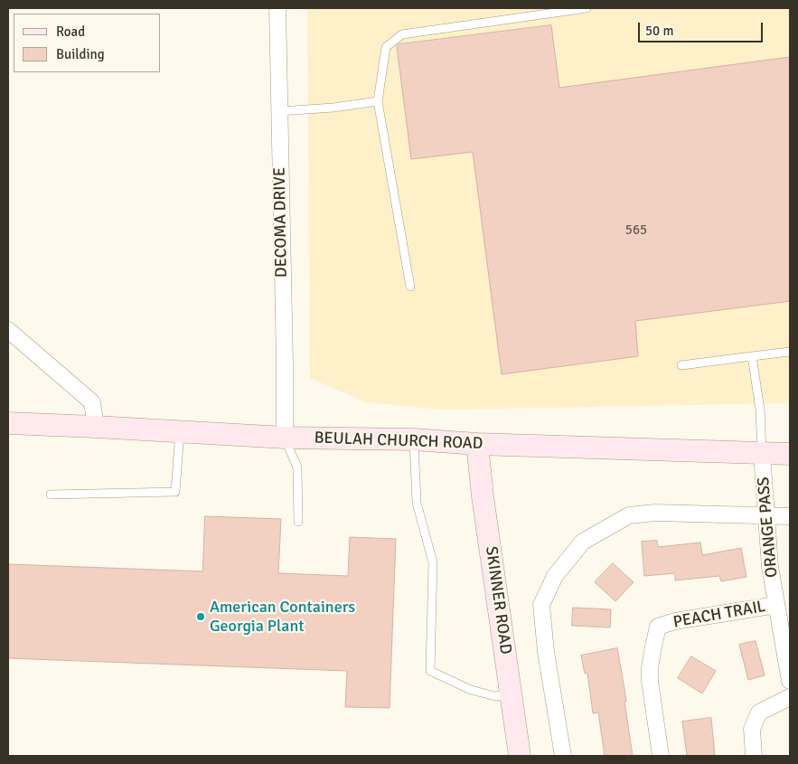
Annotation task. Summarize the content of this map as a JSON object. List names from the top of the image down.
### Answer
{
  "streets": {
    "street": [
      "DECOMA DRIVE",
      "BEULAH CHURCH ROAD",
      "ORANGE PASS",
      "SKINNER ROAD",
      "PEACH TRAIL"
    ]
  },
  "crossings": [
    ["DECOMA DRIVE", "BEULAH CHURCH ROAD"],
    ["BEULAH CHURCH ROAD", "ORANGE PASS"],
    ["BEULAH CHURCH ROAD", "SKINNER ROAD"],
    ["ORANGE PASS", "PEACH TRAIL"]
  ],
  "places": ["American Containers Georgia Plant"],
  "house_numbers": ["565"],
  "legend": ["Road", "Building"],
  "scale_bar": "50 m"
}
